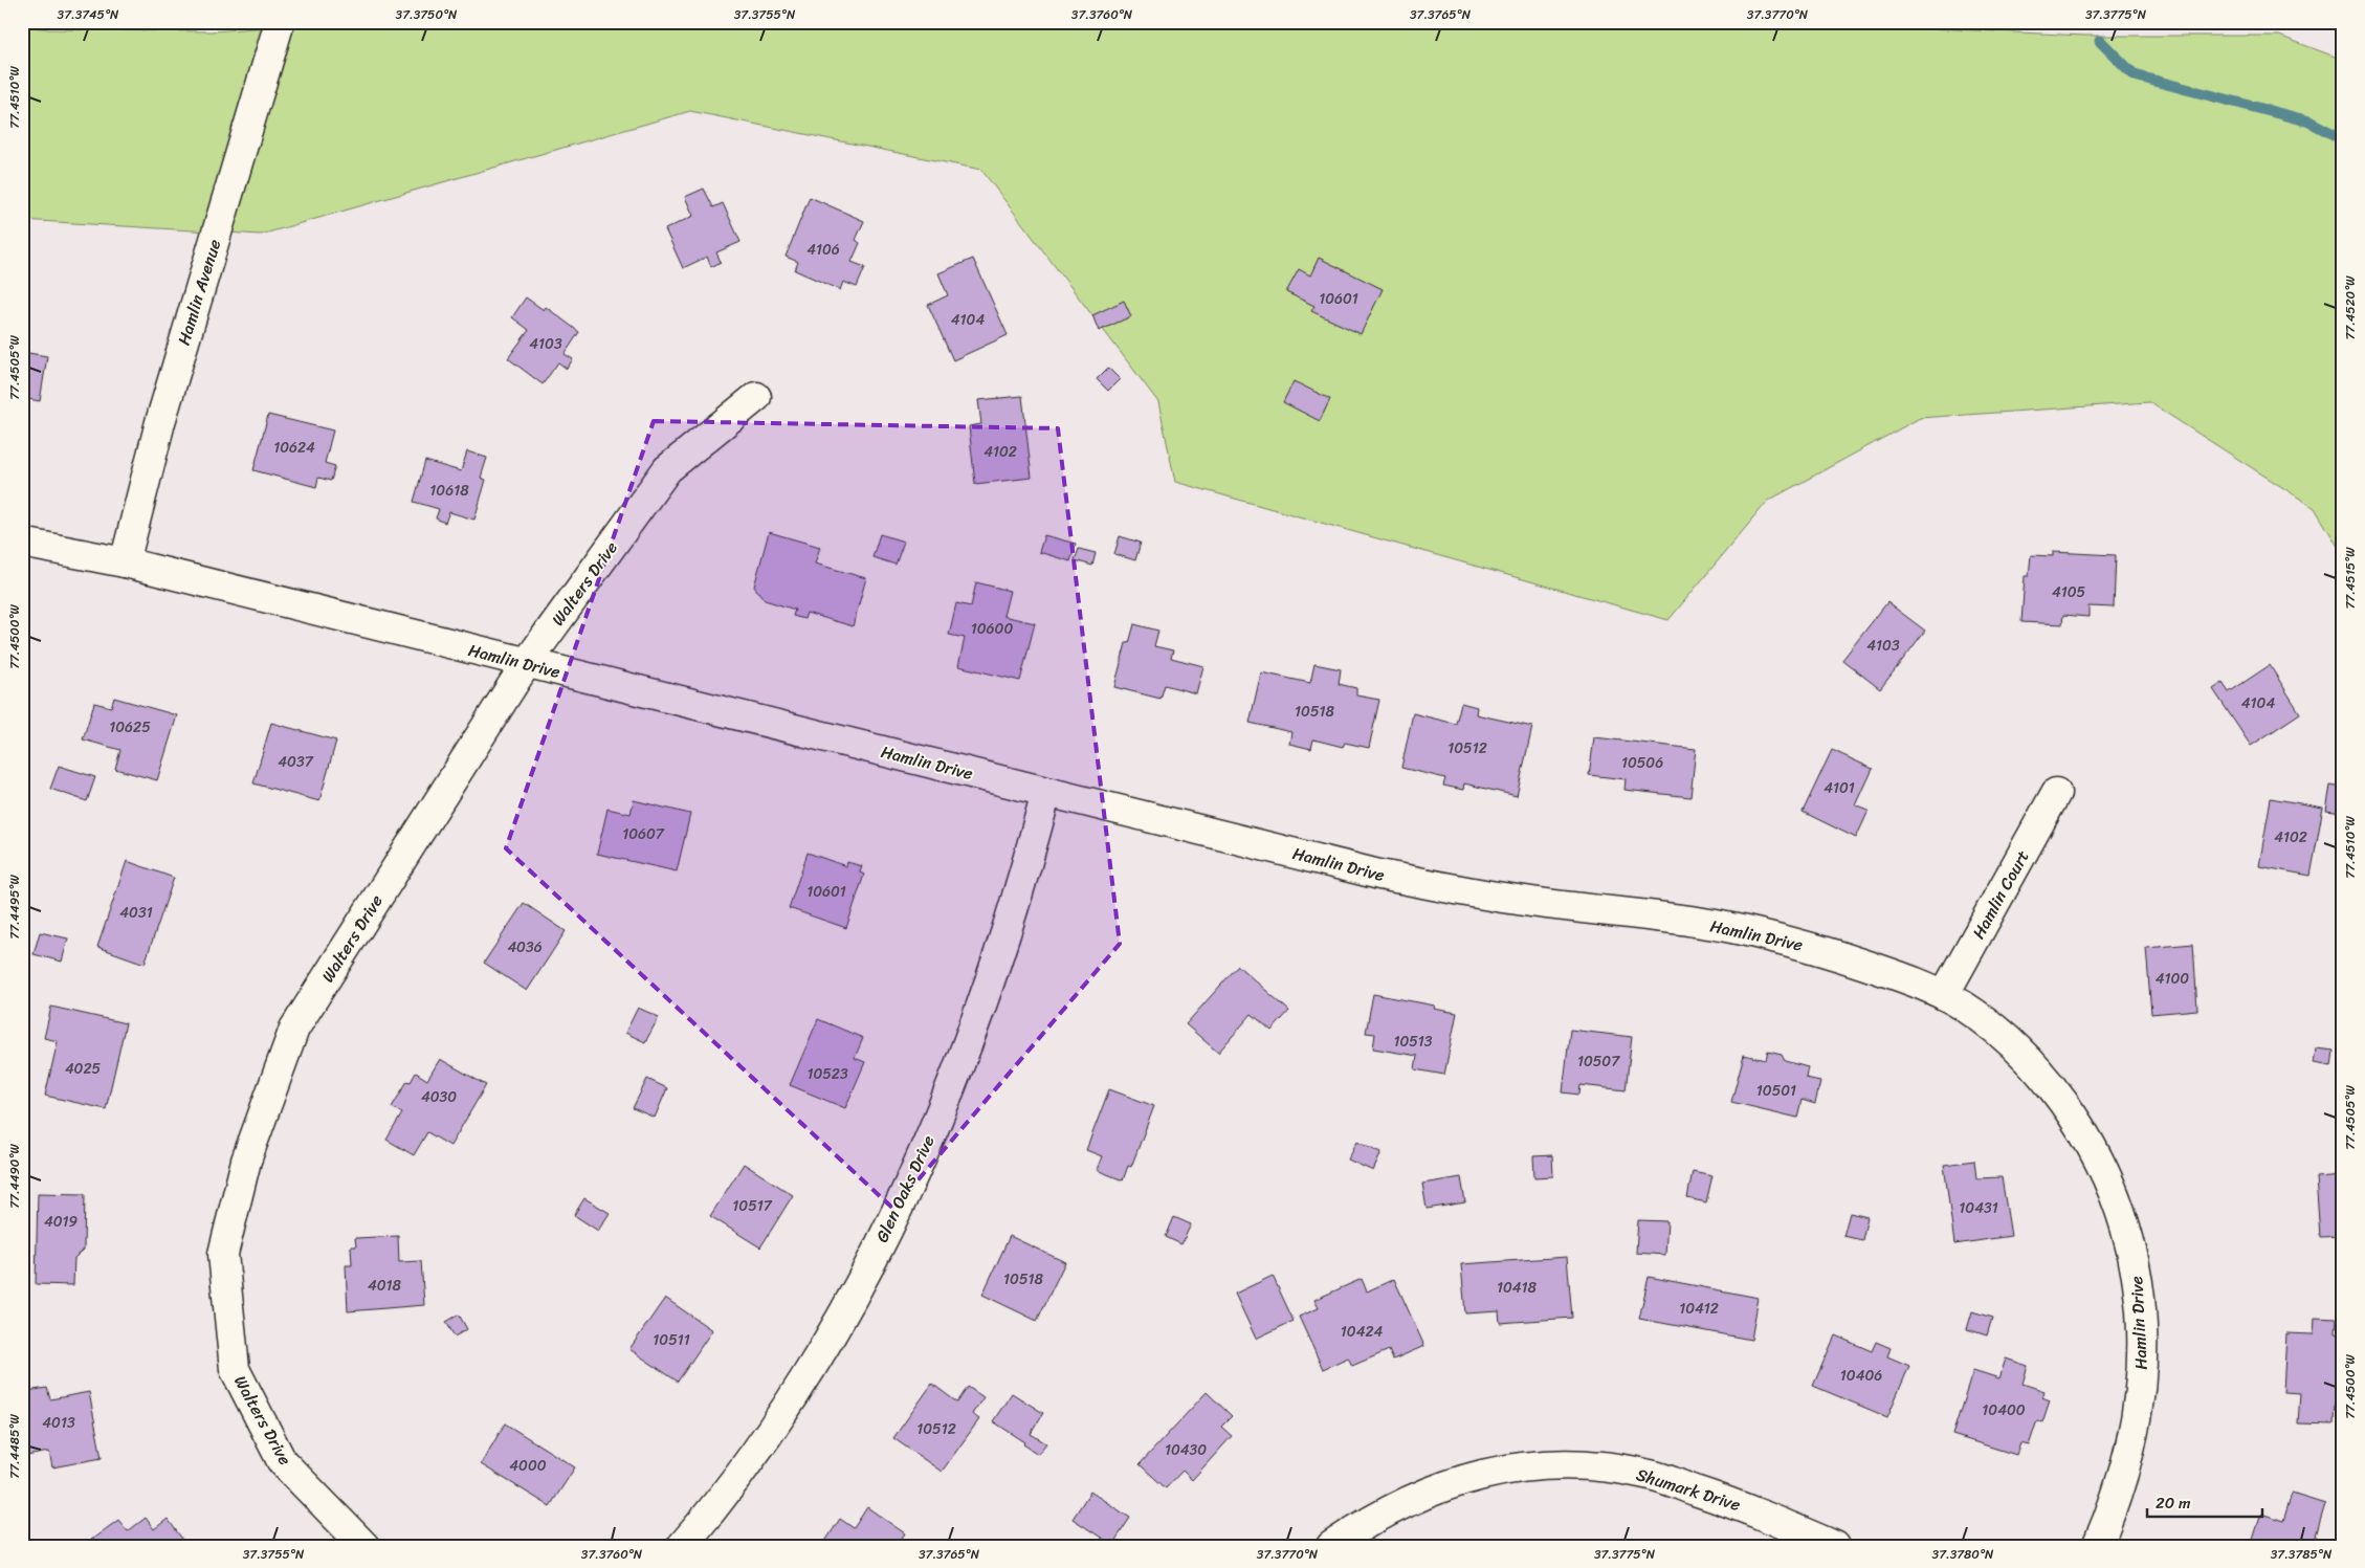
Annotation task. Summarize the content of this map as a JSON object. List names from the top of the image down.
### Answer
{
  "streets": {
    "street": [
      "Hamlin Avenue",
      "Walters Drive",
      "Hamlin Drive",
      "Hamlin Court",
      "Glen Oaks Drive",
      "Shumark Drive"
    ]
  },
  "crossings": [
    ["Hamlin Avenue", "Hamlin Drive"],
    ["Walters Drive", "Hamlin Drive"],
    ["Hamlin Drive", "Hamlin Court"],
    ["Hamlin Drive", "Glen Oaks Drive"]
  ],
  "house_numbers": [
    "4106",
    "10601",
    "4104",
    "4103",
    "10624",
    "4102",
    "10618",
    "4105",
    "10600",
    "4103",
    "4104",
    "10518",
    "10625",
    "10512",
    "4037",
    "10506",
    "4101",
    "10607",
    "4102",
    "10601",
    "4031",
    "4036",
    "4100",
    "10513",
    "10507",
    "4025",
    "10523",
    "10501",
    "4030",
    "10517",
    "10431",
    "4019",
    "10518",
    "4018",
    "10418",
    "10412",
    "10424",
    "10511",
    "10406",
    "10400",
    "4013",
    "10512",
    "10430",
    "4000"
  ],
  "scale_bar": "20 m",
  "coordinates": [
    "37.3745°N",
    "37.3750°N",
    "37.3755°N",
    "37.3760°N",
    "37.3765°N",
    "37.3770°N",
    "37.3775°N",
    "77.4510°W",
    "77.4520°W",
    "77.4505°W",
    "77.4515°W",
    "77.4500°W",
    "77.4495°W",
    "77.4490°W",
    "77.4485°W",
    "37.3780°N",
    "37.3785°N"
  ]
}
